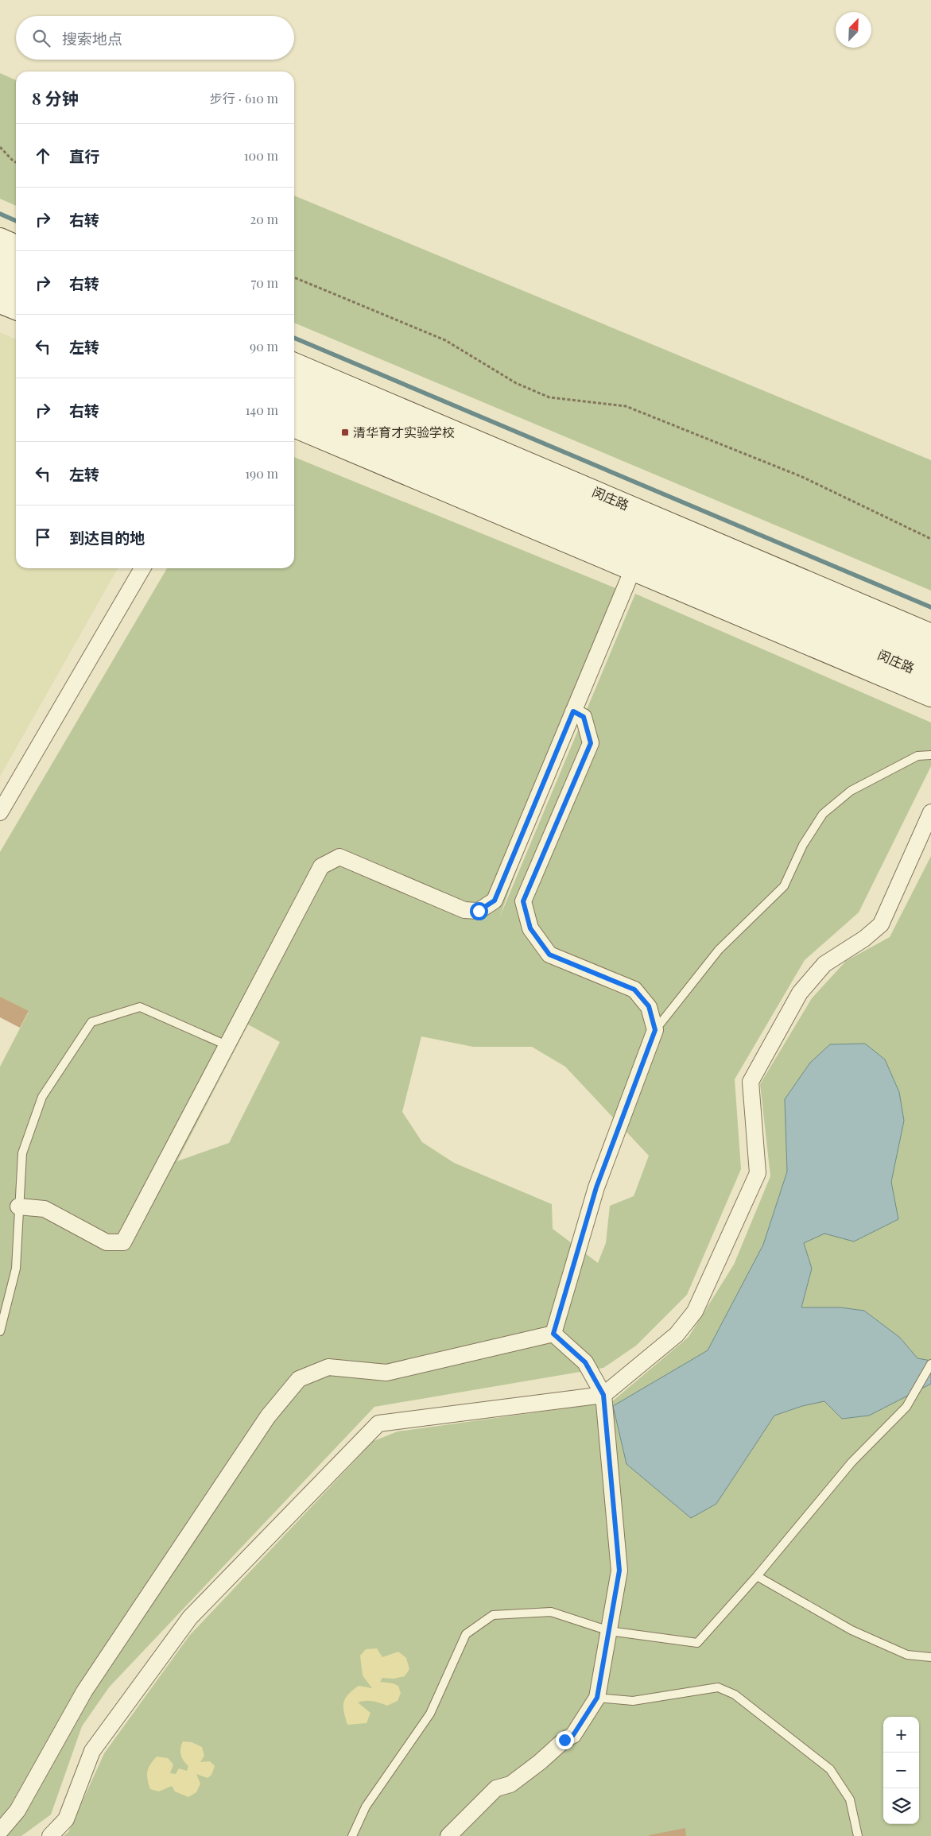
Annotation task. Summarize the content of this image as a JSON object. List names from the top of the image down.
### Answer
{
  "streets": {
    "street": ["闵庄路"]
  },
  "places": {
    "transit": ["清华育才实验学校"]
  },
  "north": "top right",
  "page": {
    "search": "搜索地点",
    "heading": ["8 分钟", "步行 · 610 m"],
    "list": [
      ["直行", "100 m"],
      ["右转", "20 m"],
      ["右转", "70 m"],
      ["左转", "90 m"],
      ["右转", "140 m"],
      ["左转", "190 m"],
      "到达目的地"
    ],
    "map_buttons": ["+", "−"]
  }
}
